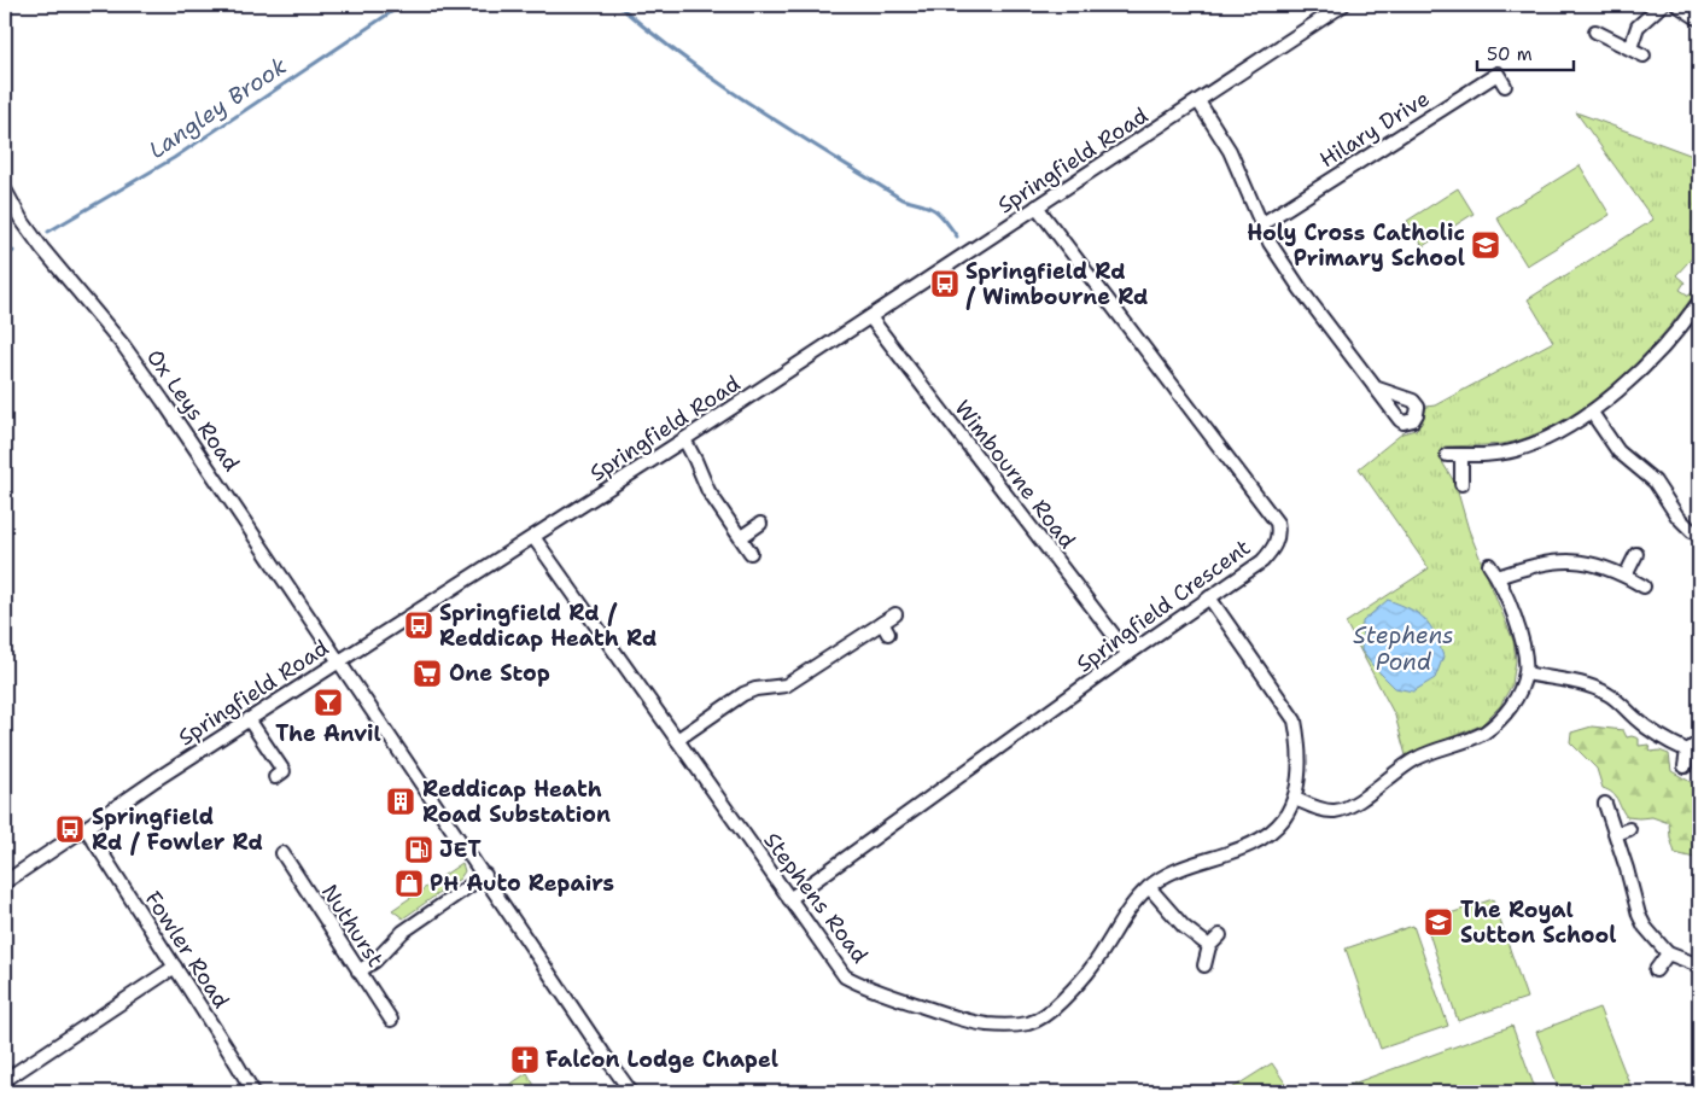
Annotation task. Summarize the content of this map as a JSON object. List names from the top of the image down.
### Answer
{
  "streets": {
    "street": [
      "Hilary Drive",
      "Springfield Road",
      "Ox Leys Road",
      "Wimbourne Road",
      "Springfield Crescent",
      "Stephens Road",
      "Nuthurst",
      "Fowler Road"
    ]
  },
  "crossings": [
    ["Springfield Road", "Ox Leys Road"],
    ["Springfield Road", "Wimbourne Road"],
    ["Springfield Road", "Springfield Crescent"],
    ["Springfield Road", "Stephens Road"],
    ["Springfield Road", "Fowler Road"],
    ["Wimbourne Road", "Springfield Crescent"],
    ["Springfield Crescent", "Stephens Road"]
  ],
  "water": ["Langley Brook", "Stephens Pond"],
  "places": {
    "school or university": ["Holy Cross Catholic Primary School", "The Royal Sutton School"],
    "bus stop": ["Springfield Rd / Wimbourne Rd", "Springfield Rd / Reddicap Heath Rd", "Springfield Rd / Fowler Rd"],
    "supermarket": ["One Stop"],
    "bar": ["The Anvil"],
    "building": ["Reddicap Heath Road Substation"],
    "fuel station": ["JET"],
    "shop": ["PH Auto Repairs"],
    "church": ["Falcon Lodge Chapel"]
  },
  "scale_bar": "50 m"
}
